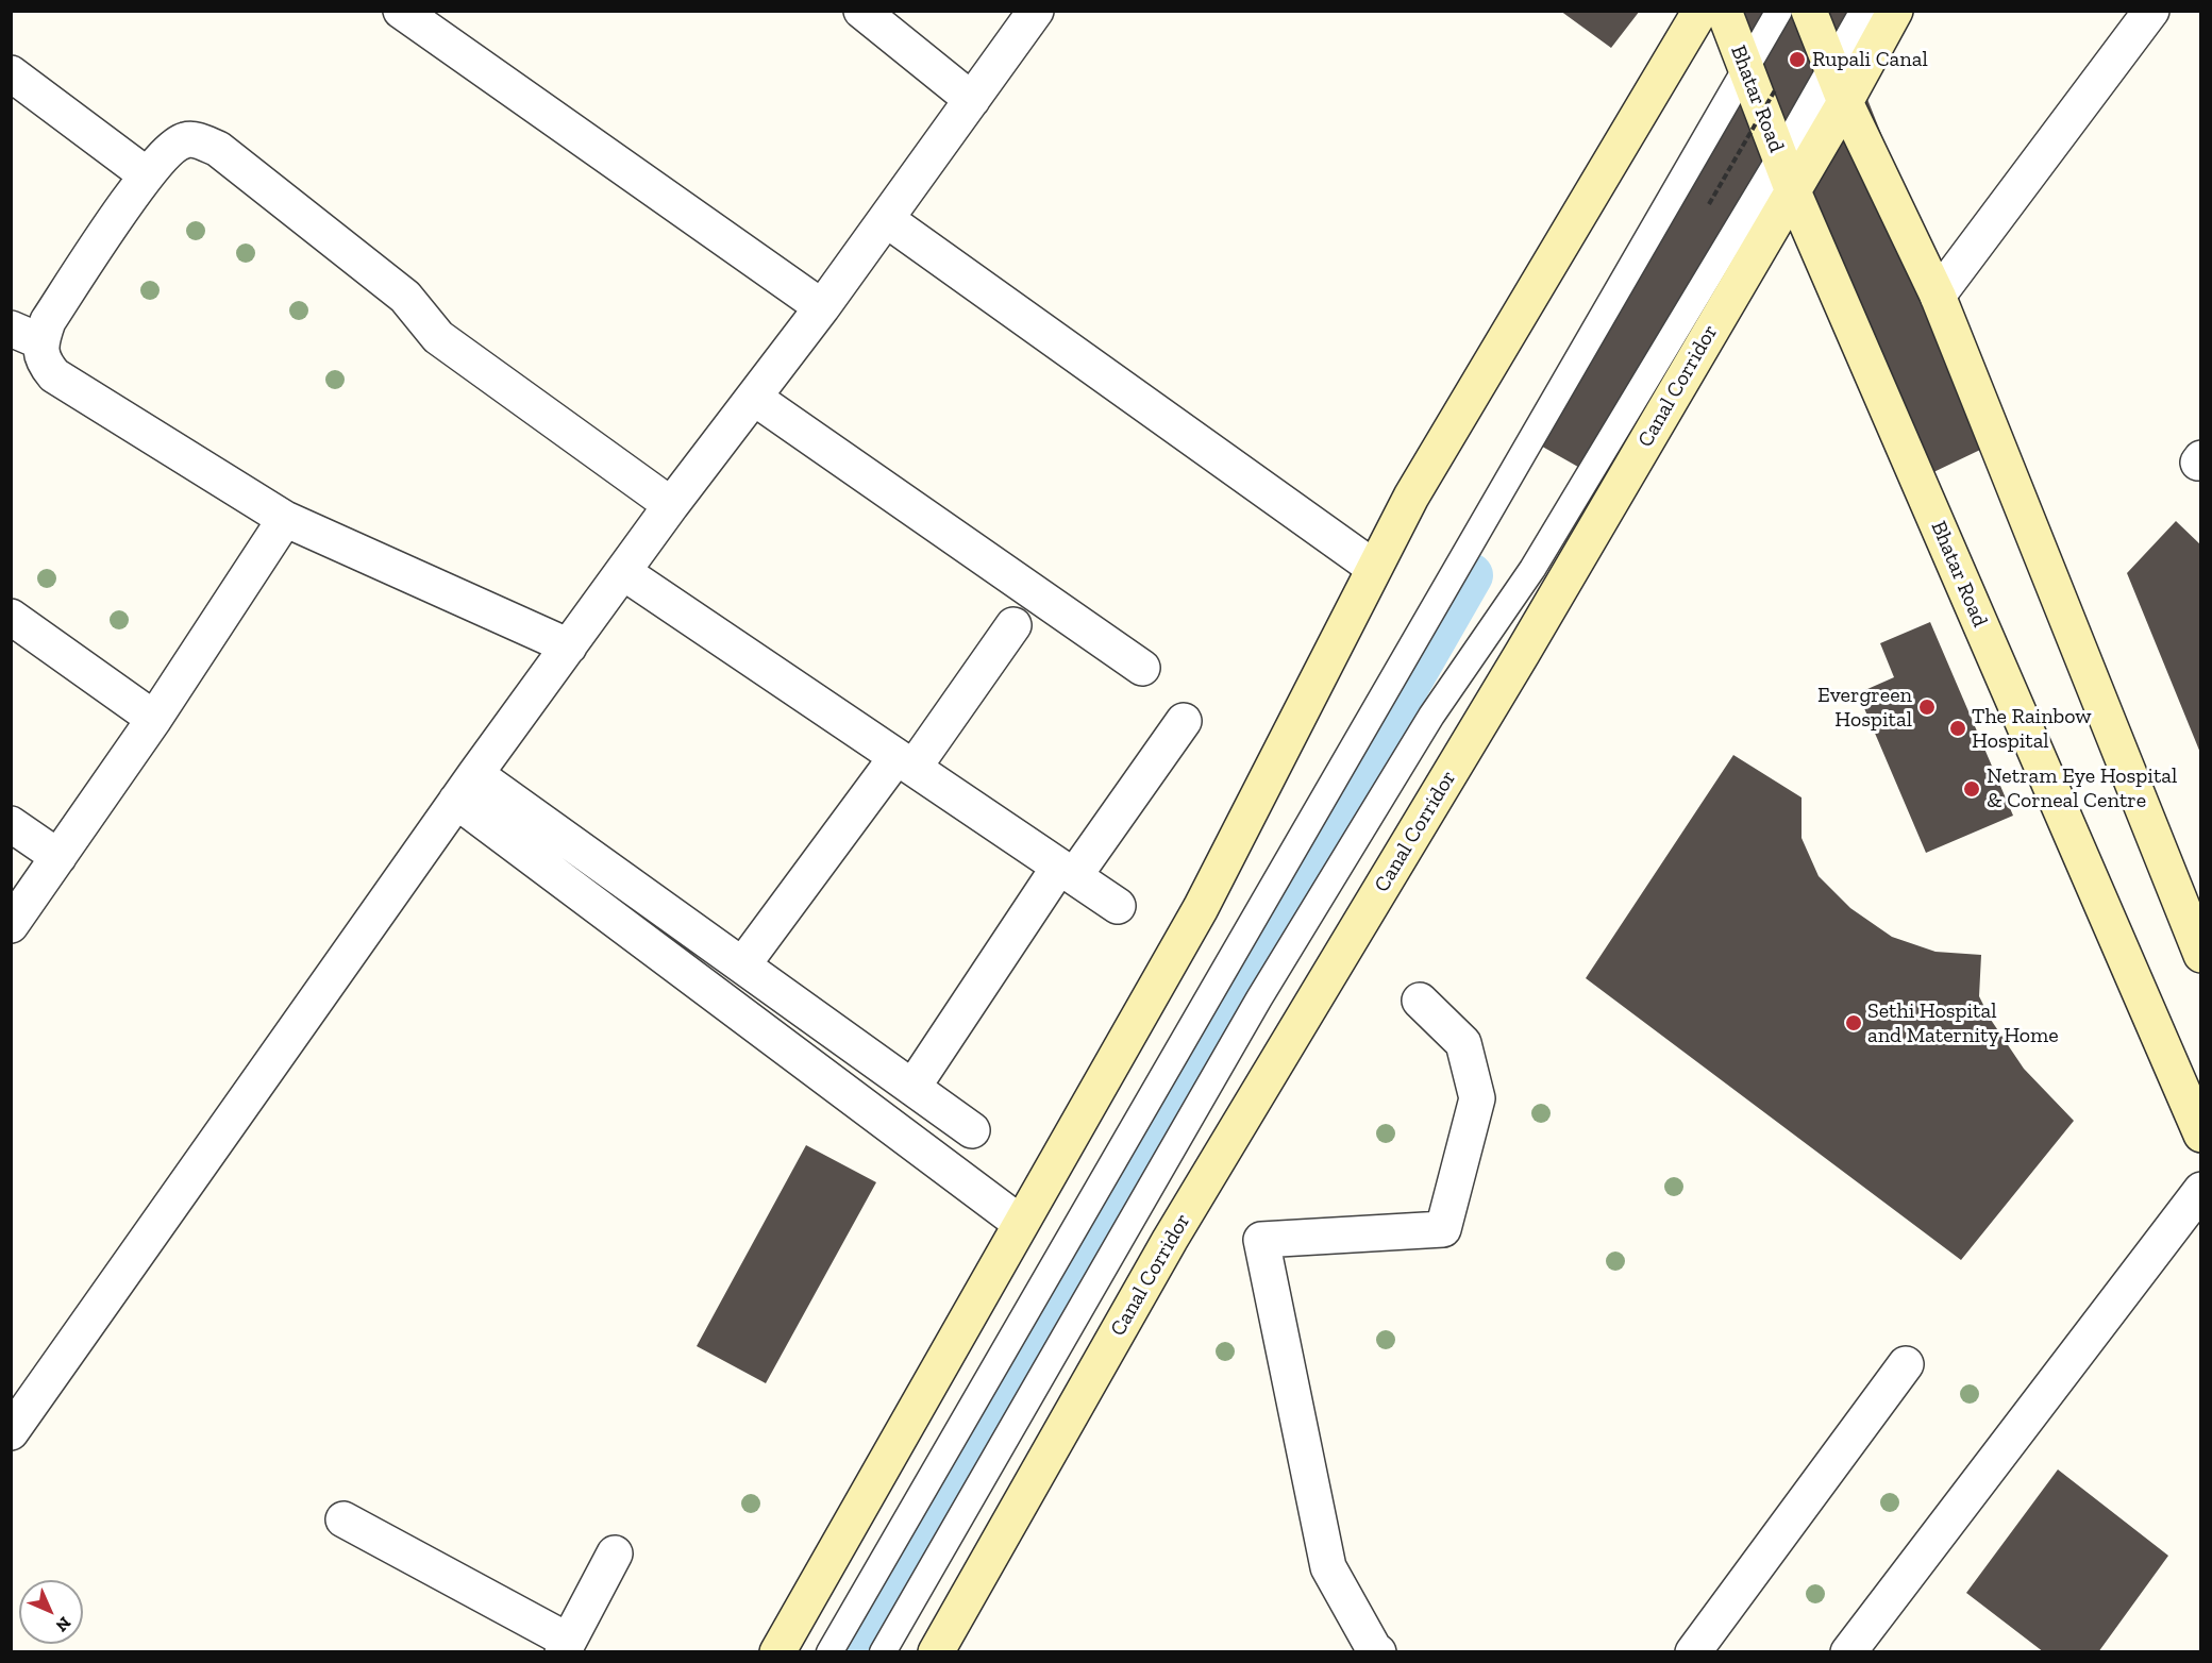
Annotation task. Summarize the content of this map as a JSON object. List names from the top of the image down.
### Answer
{
  "streets": {
    "street": ["Bhatar Road", "Canal Corridor"]
  },
  "crossings": [
    ["Bhatar Road", "Canal Corridor"]
  ],
  "places": [
    "Rupali Canal",
    "Evergreen Hospital",
    "The Rainbow Hospital",
    "Netram Eye Hospital & Corneal Centre",
    "Sethi Hospital and Maternity Home"
  ],
  "north": "bottom right"
}
